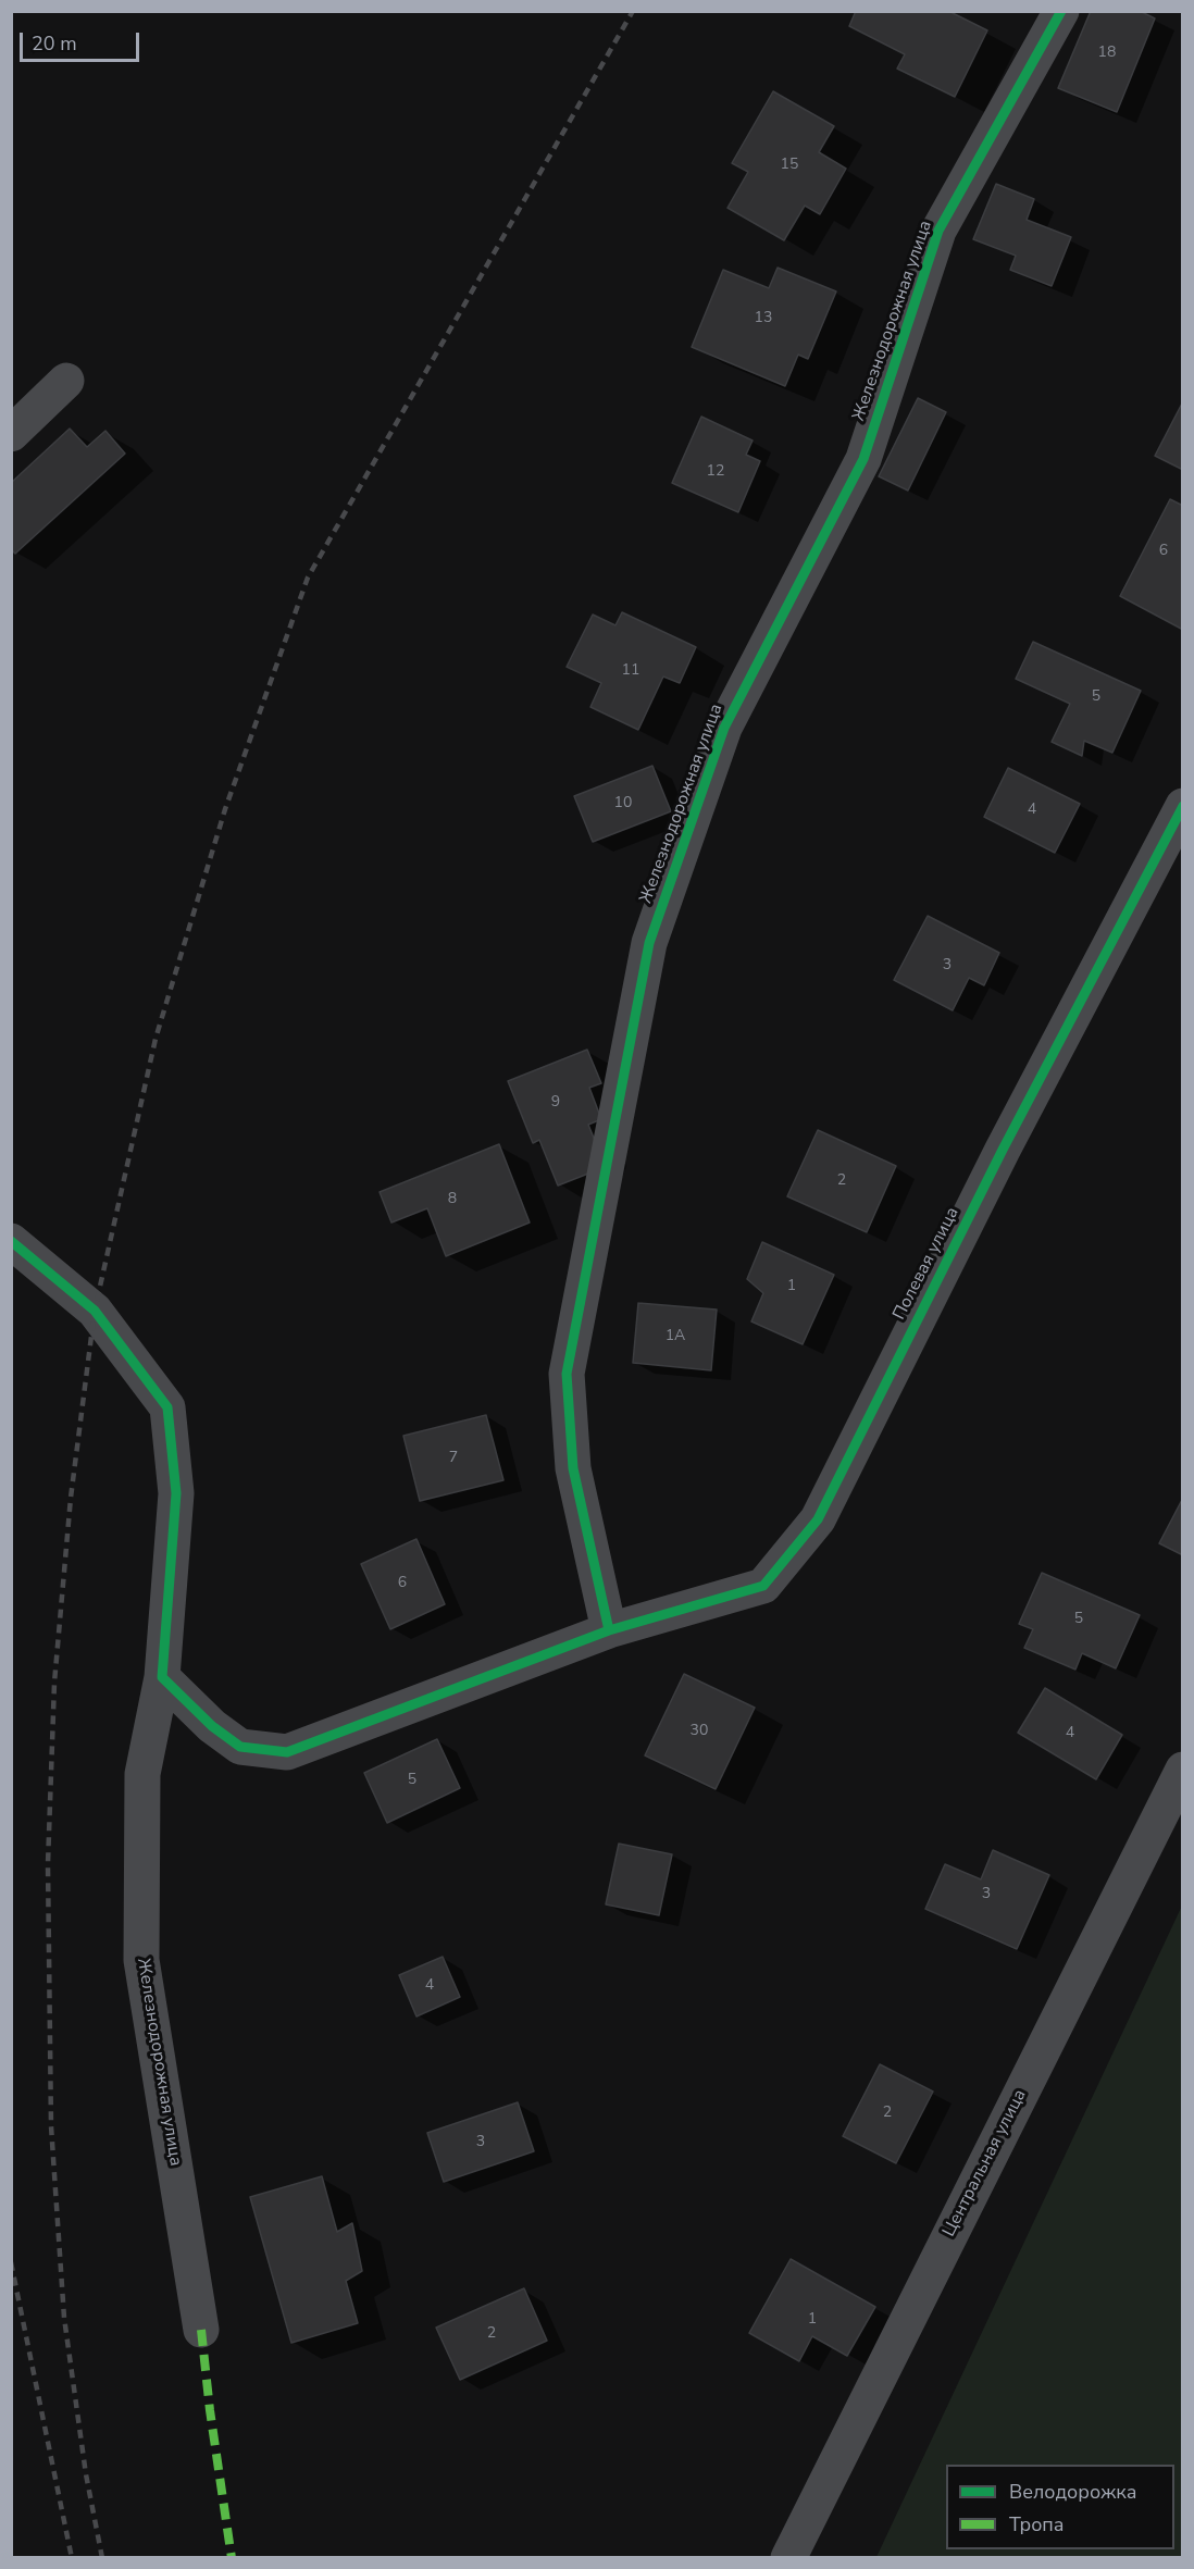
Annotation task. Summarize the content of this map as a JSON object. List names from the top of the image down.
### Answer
{
  "streets": {
    "street": ["Железнодорожная улица", "Полевая улица", "Центральная улица"]
  },
  "crossings": [
    ["Железнодорожная улица", "Полевая улица"]
  ],
  "house_numbers": [
    "18",
    "15",
    "13",
    "12",
    "6",
    "11",
    "5",
    "10",
    "4",
    "3",
    "9",
    "2",
    "8",
    "1",
    "1А",
    "7",
    "6",
    "5",
    "30",
    "4",
    "5",
    "3",
    "4",
    "2",
    "3",
    "1",
    "2"
  ],
  "legend": ["Велодорожка", "Тропа"],
  "scale_bar": "20 m"
}
